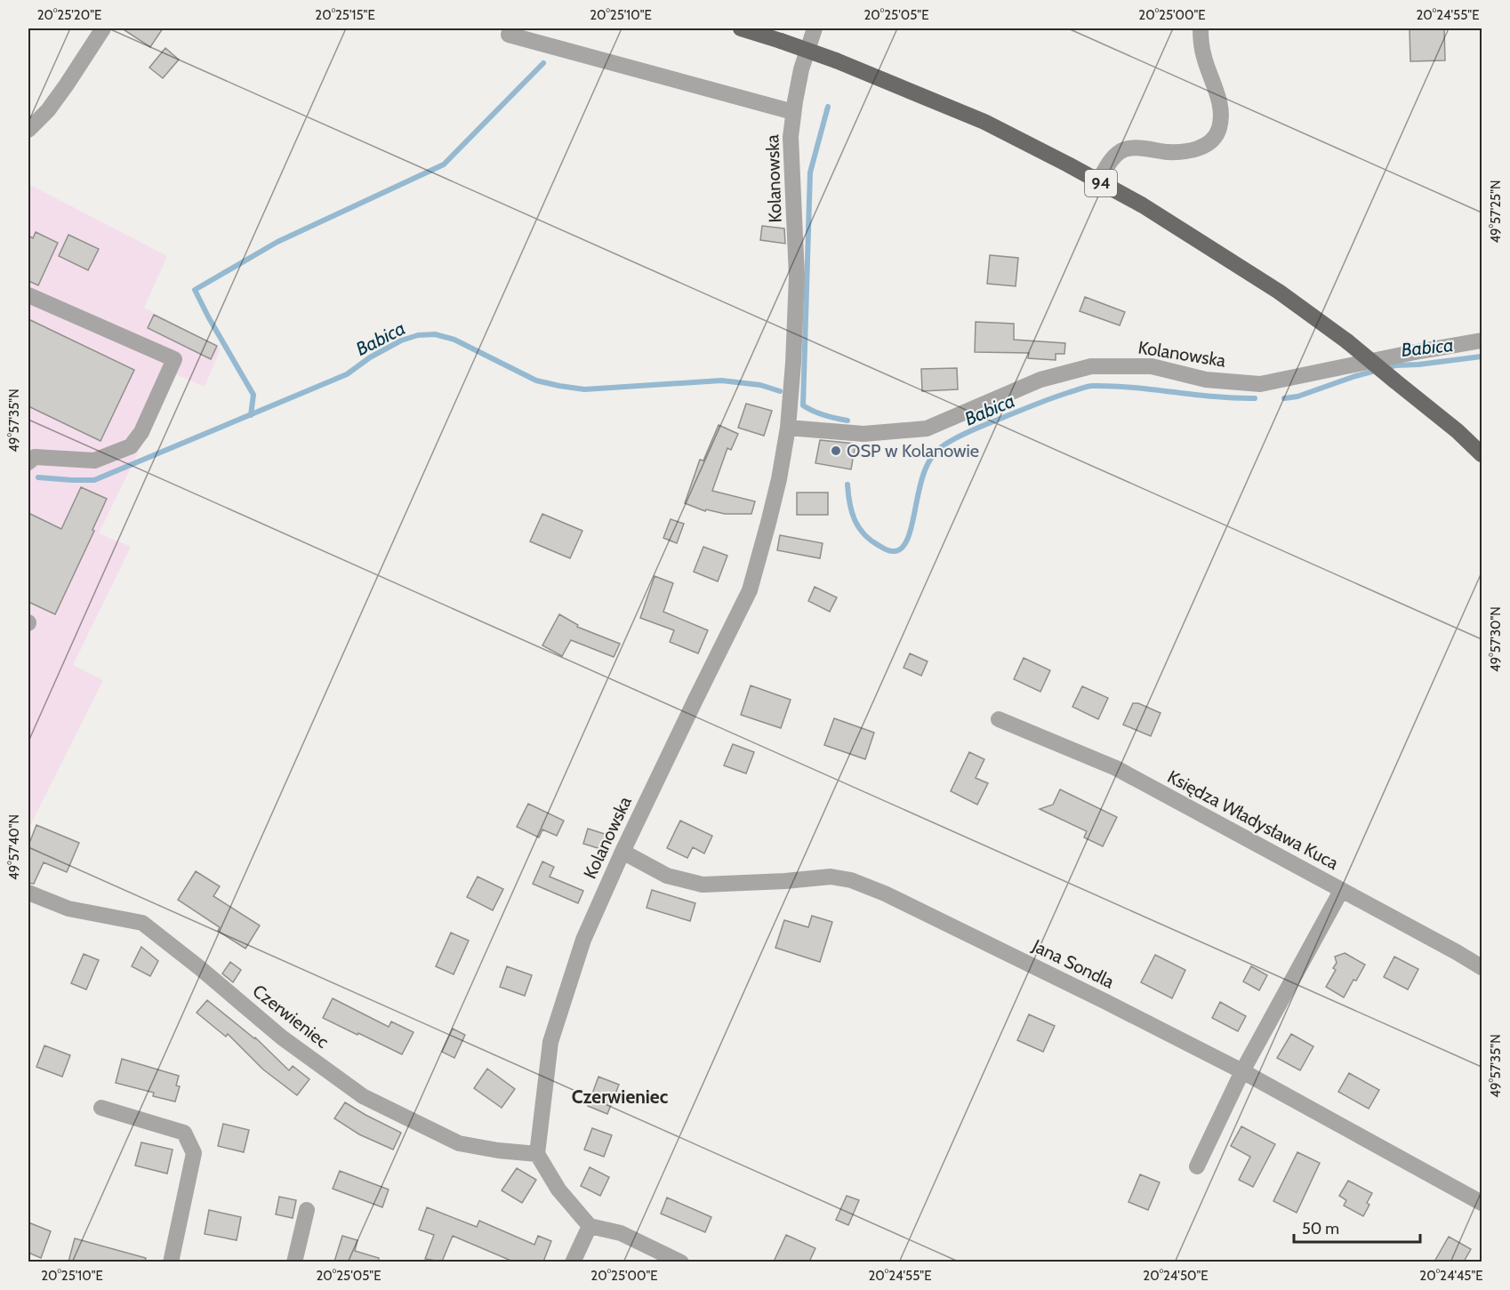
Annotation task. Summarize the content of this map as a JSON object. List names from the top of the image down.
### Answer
{
  "streets": {
    "main road": ["94"],
    "street": [
      "Kolanowska",
      "Księdza Władysława Kuca",
      "Jana Sondla",
      "Czerwieniec"
    ]
  },
  "crossings": [
    ["Kolanowska", "Jana Sondla"],
    ["Kolanowska", "Czerwieniec"]
  ],
  "districts": ["Czerwieniec"],
  "water": ["Babica"],
  "places": ["OSP w Kolanowie"],
  "scale_bar": "50 m",
  "coordinates": [
    "20°25'20\"E",
    "20°25'15\"E",
    "20°25'10\"E",
    "20°25'05\"E",
    "20°25'00\"E",
    "20°24'55\"E",
    "49°57'25\"N",
    "49°57'35\"N",
    "49°57'30\"N",
    "49°57'40\"N",
    "20°24'50\"E",
    "20°24'45\"E"
  ]
}
